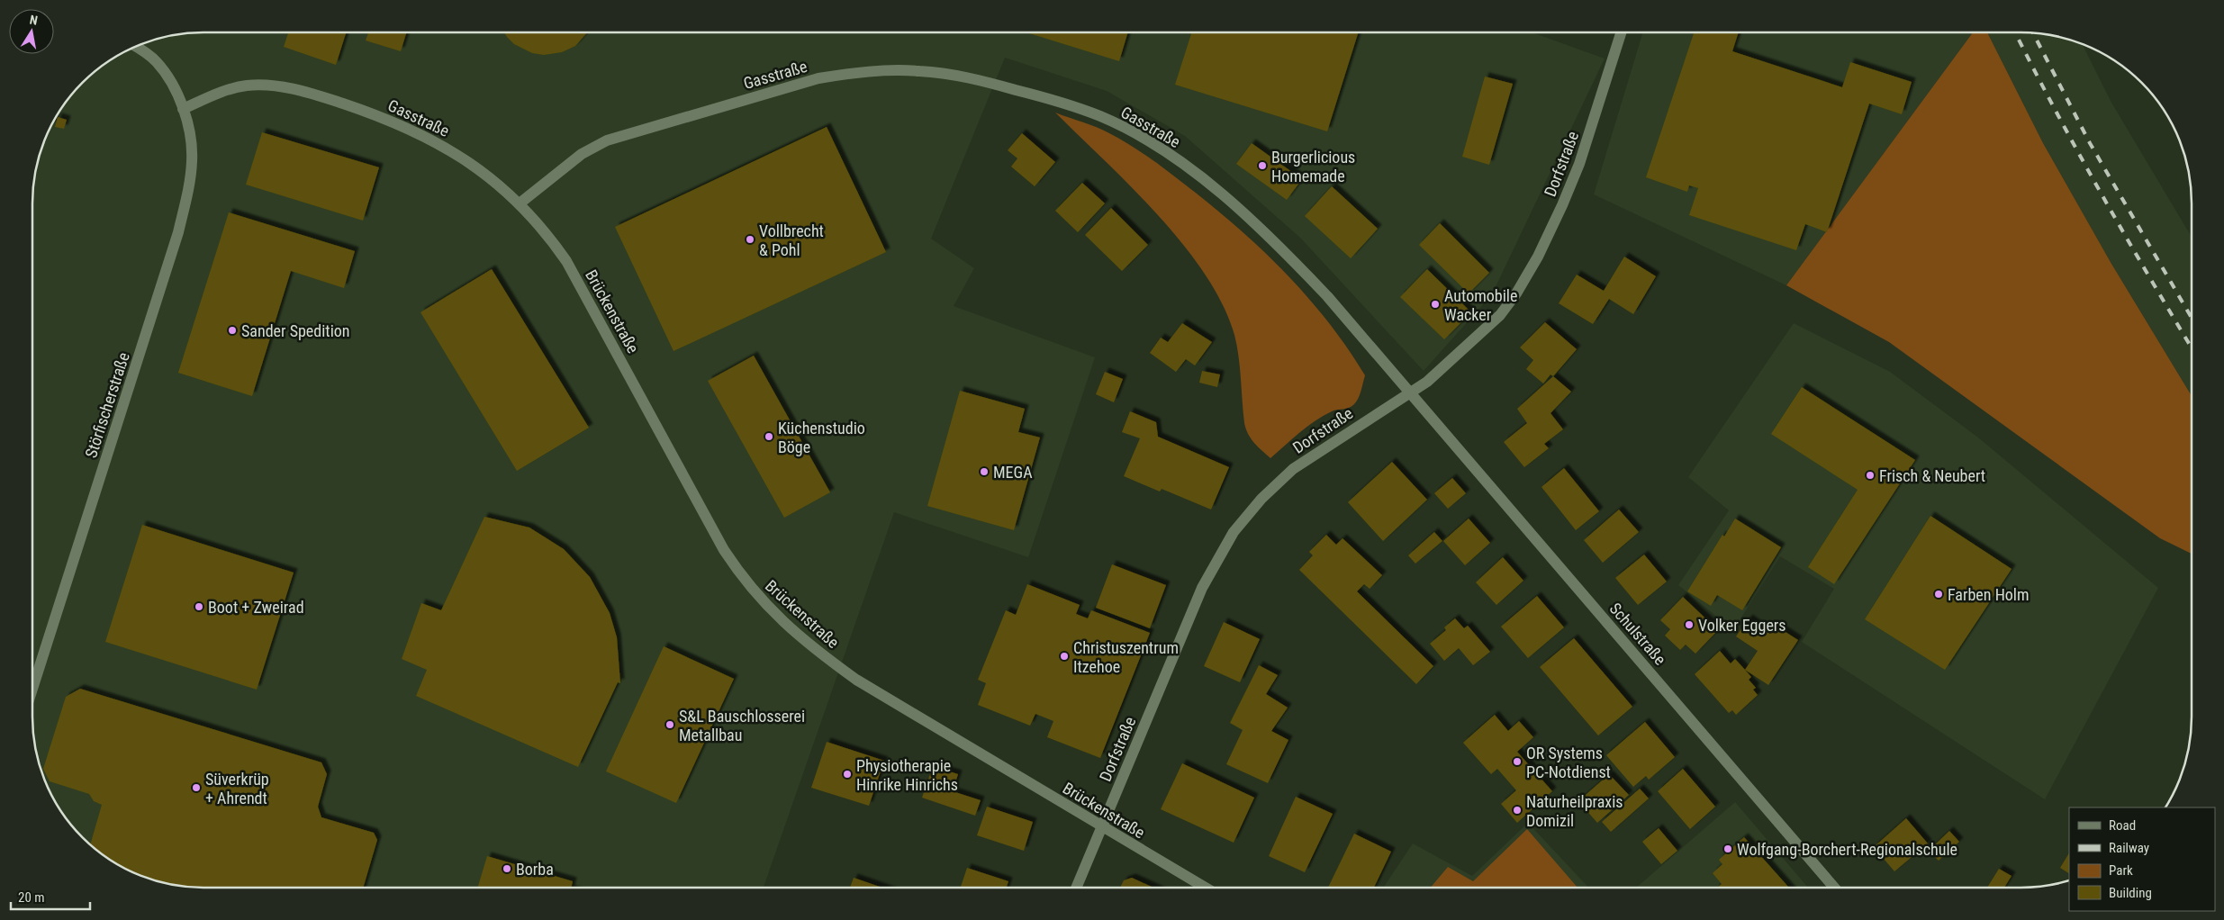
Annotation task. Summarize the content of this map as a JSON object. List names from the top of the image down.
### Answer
{
  "streets": {
    "street": [
      "Gasstraße",
      "Dorfstraße",
      "Brückenstraße",
      "Störfischerstraße",
      "Schulstraße"
    ]
  },
  "crossings": [
    ["Gasstraße", "Dorfstraße"],
    ["Gasstraße", "Brückenstraße"],
    ["Gasstraße", "Störfischerstraße"],
    ["Gasstraße", "Schulstraße"],
    ["Dorfstraße", "Brückenstraße"],
    ["Dorfstraße", "Schulstraße"]
  ],
  "places": [
    "Burgerlicious Homemade",
    "Vollbrecht & Pohl",
    "Automobile Wacker",
    "Sander Spedition",
    "Küchenstudio Böge",
    "MEGA",
    "Frisch & Neubert",
    "Farben Holm",
    "Boot + Zweirad",
    "Volker Eggers",
    "Christuszentrum Itzehoe",
    "S&L Bauschlosserei Metallbau",
    "OR Systems PC-Notdienst",
    "Physiotherapie Hinrike Hinrichs",
    "Süverkrüp + Ahrendt",
    "Naturheilpraxis Domizil",
    "Wolfgang-Borchert-Regionalschule",
    "Borba"
  ],
  "legend": [
    "Road",
    "Railway",
    "Park",
    "Building"
  ],
  "scale_bar": "20 m",
  "north": "top"
}
